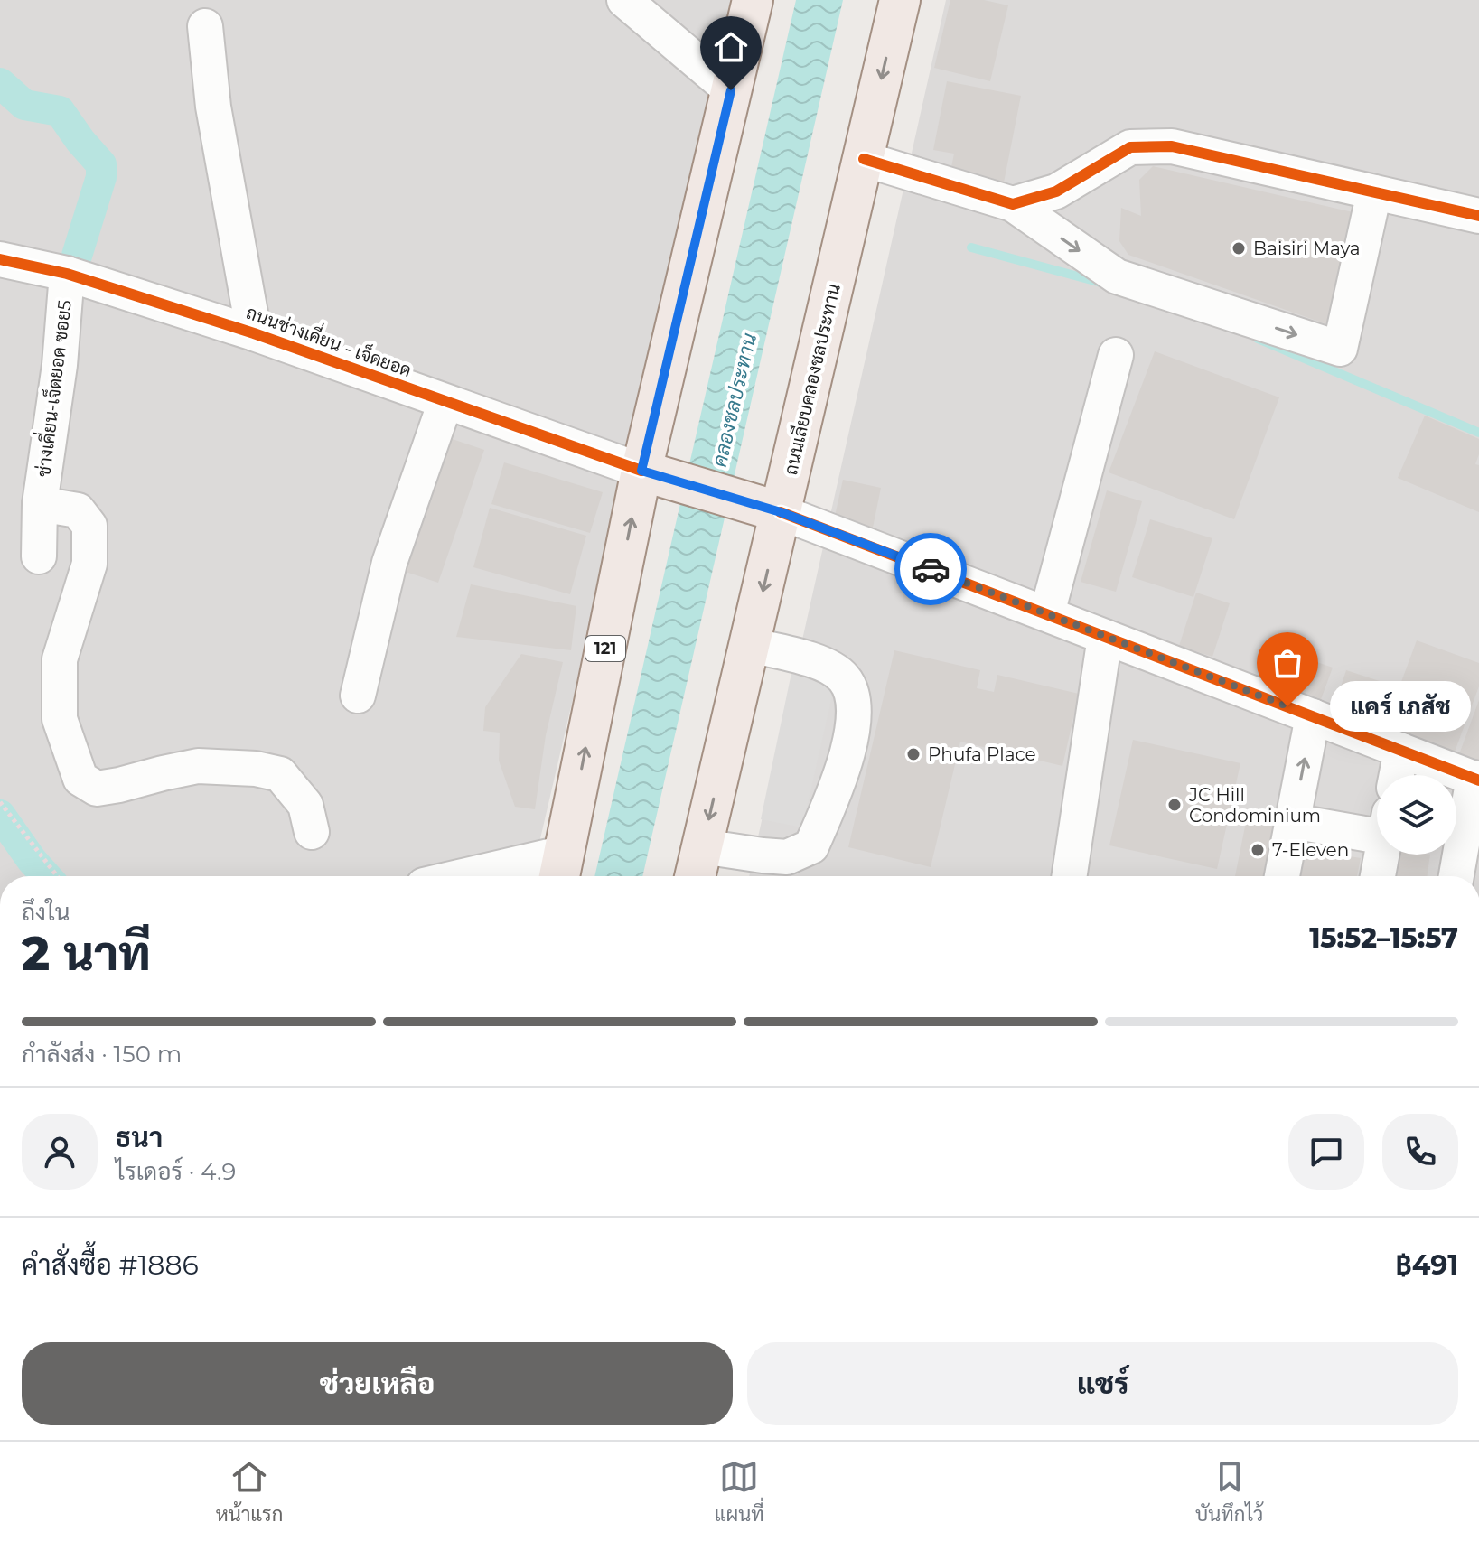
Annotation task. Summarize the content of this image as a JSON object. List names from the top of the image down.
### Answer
{
  "streets": {
    "main road": ["ถนนเลียบคลองชลประทาน", "121"],
    "street": ["ถนนช่างเคี่ยน - เจ็ดยอด", "ช่างเคี่ยน-เจ็ดยอด ซอย5"]
  },
  "crossings": [
    ["ถนนช่างเคี่ยน - เจ็ดยอด", "ช่างเคี่ยน-เจ็ดยอด ซอย5"],
    ["ถนนช่างเคี่ยน - เจ็ดยอด", "121"]
  ],
  "water": ["คลองชลประทาน"],
  "places": [
    "Baisiri Maya",
    "แคร์ เภสัช",
    "Phufa Place",
    "JC Hill Condominium",
    "7-Eleven"
  ],
  "page": {
    "bubble": "แคร์ เภสัช",
    "heading": ["2 นาที", "ถึงใน", "15:52–15:57"],
    "panel": [
      "ธนา",
      "ไรเดอร์ · 4.9",
      "คำสั่งซื้อ #1886",
      "฿491"
    ],
    "bar": "กำลังส่ง · 150 m",
    "buttons": ["ช่วยเหลือ", "แชร์"],
    "tabs": ["หน้าแรก", "แผนที่", "บันทึกไว้"]
  }
}
